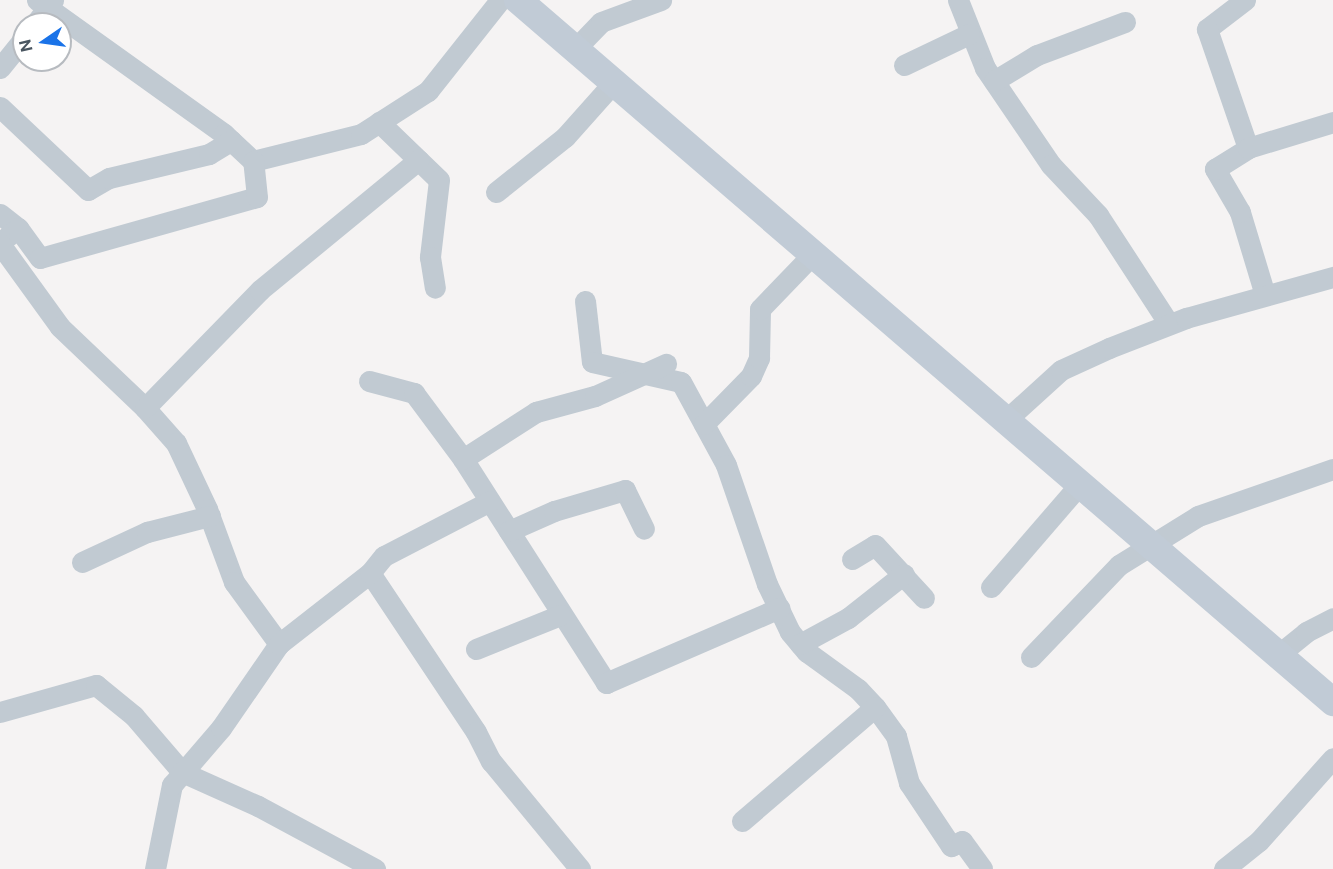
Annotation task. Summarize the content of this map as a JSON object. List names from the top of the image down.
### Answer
{
  "north": "left"
}
